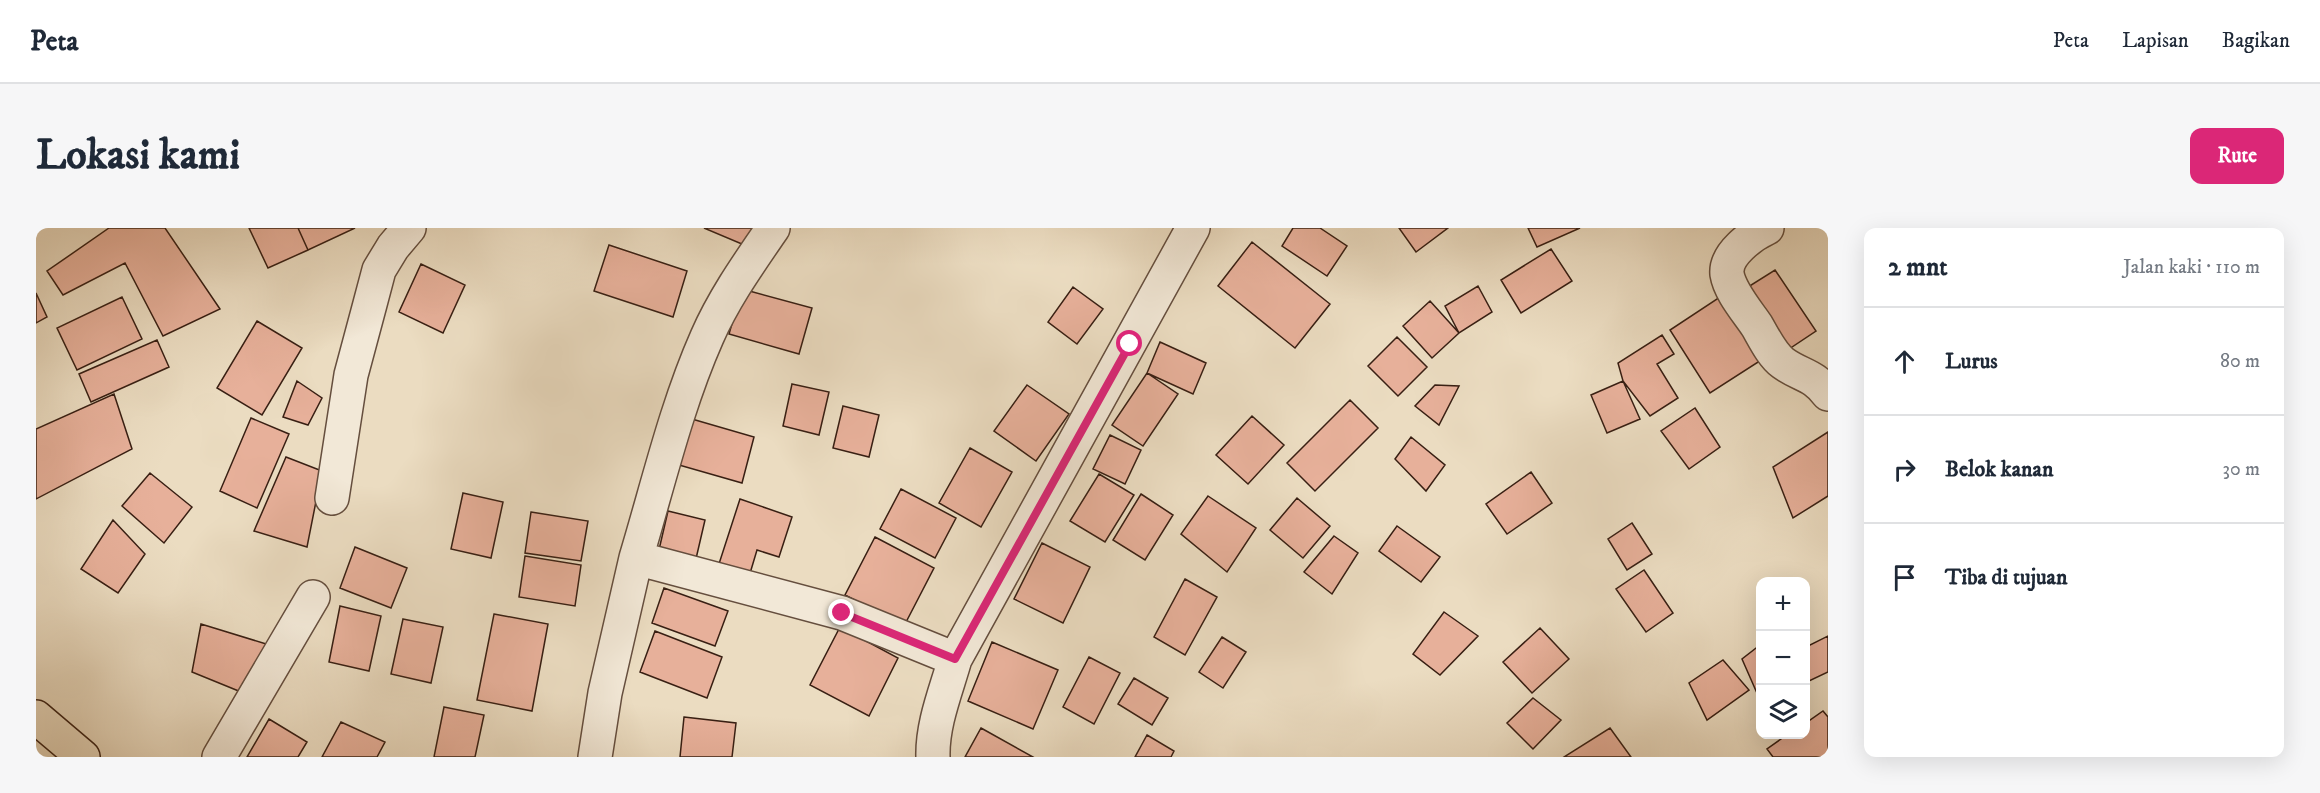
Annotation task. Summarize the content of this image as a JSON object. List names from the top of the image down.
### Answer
{
  "page": {
    "header": "Peta",
    "nav": ["Peta", "Lapisan", "Bagikan"],
    "buttons": "Rute",
    "title": "Lokasi kami",
    "heading": ["2 mnt", "Jalan kaki · 110 m"],
    "list": [
      ["Lurus", "80 m"],
      ["Belok kanan", "30 m"],
      "Tiba di tujuan"
    ],
    "map_buttons": ["+", "−"]
  }
}
